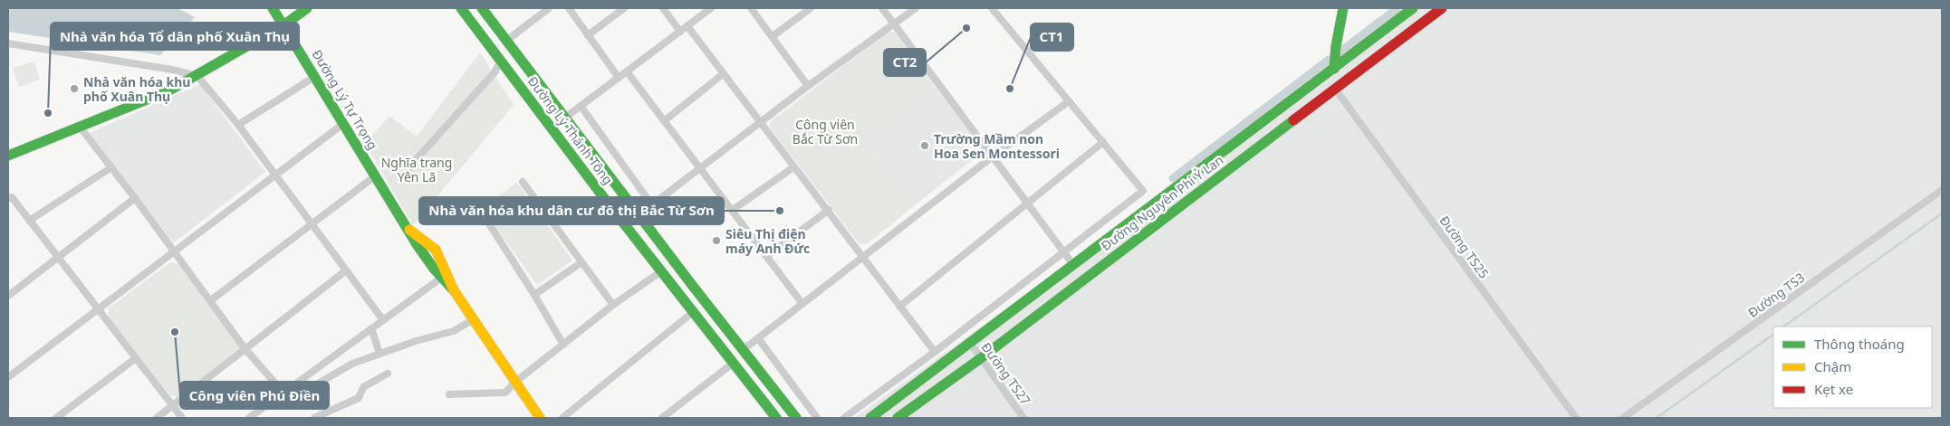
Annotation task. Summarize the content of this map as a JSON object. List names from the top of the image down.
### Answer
{
  "streets": {
    "main road": ["Đường Lý Tự Trọng", "Đường Lý Thánh Tông", "Đường Nguyên Phi Ỷ Lan"],
    "street": ["Đường TS25", "Đường TS3", "Đường TS27"]
  },
  "crossings": [
    ["Đường Nguyên Phi Ỷ Lan", "Đường TS25"],
    ["Đường Nguyên Phi Ỷ Lan", "Đường TS27"]
  ],
  "parks": ["Công viên Bắc Từ Sơn", "Nghĩa trang Yên Lã"],
  "places": [
    "CT2",
    "Nhà văn hóa khu phố Xuân Thụ",
    "CT1",
    "Nhà văn hóa Tổ dân phố Xuân Thụ",
    "Trường Mầm non Hoa Sen Montessori",
    "Nhà văn hóa khu dân cư đô thị Bắc Từ Sơn",
    "Siêu Thị điện máy Anh Đức",
    "Công viên Phú Điền"
  ],
  "legend": ["Thông thoáng", "Chậm", "Kẹt xe"]
}
